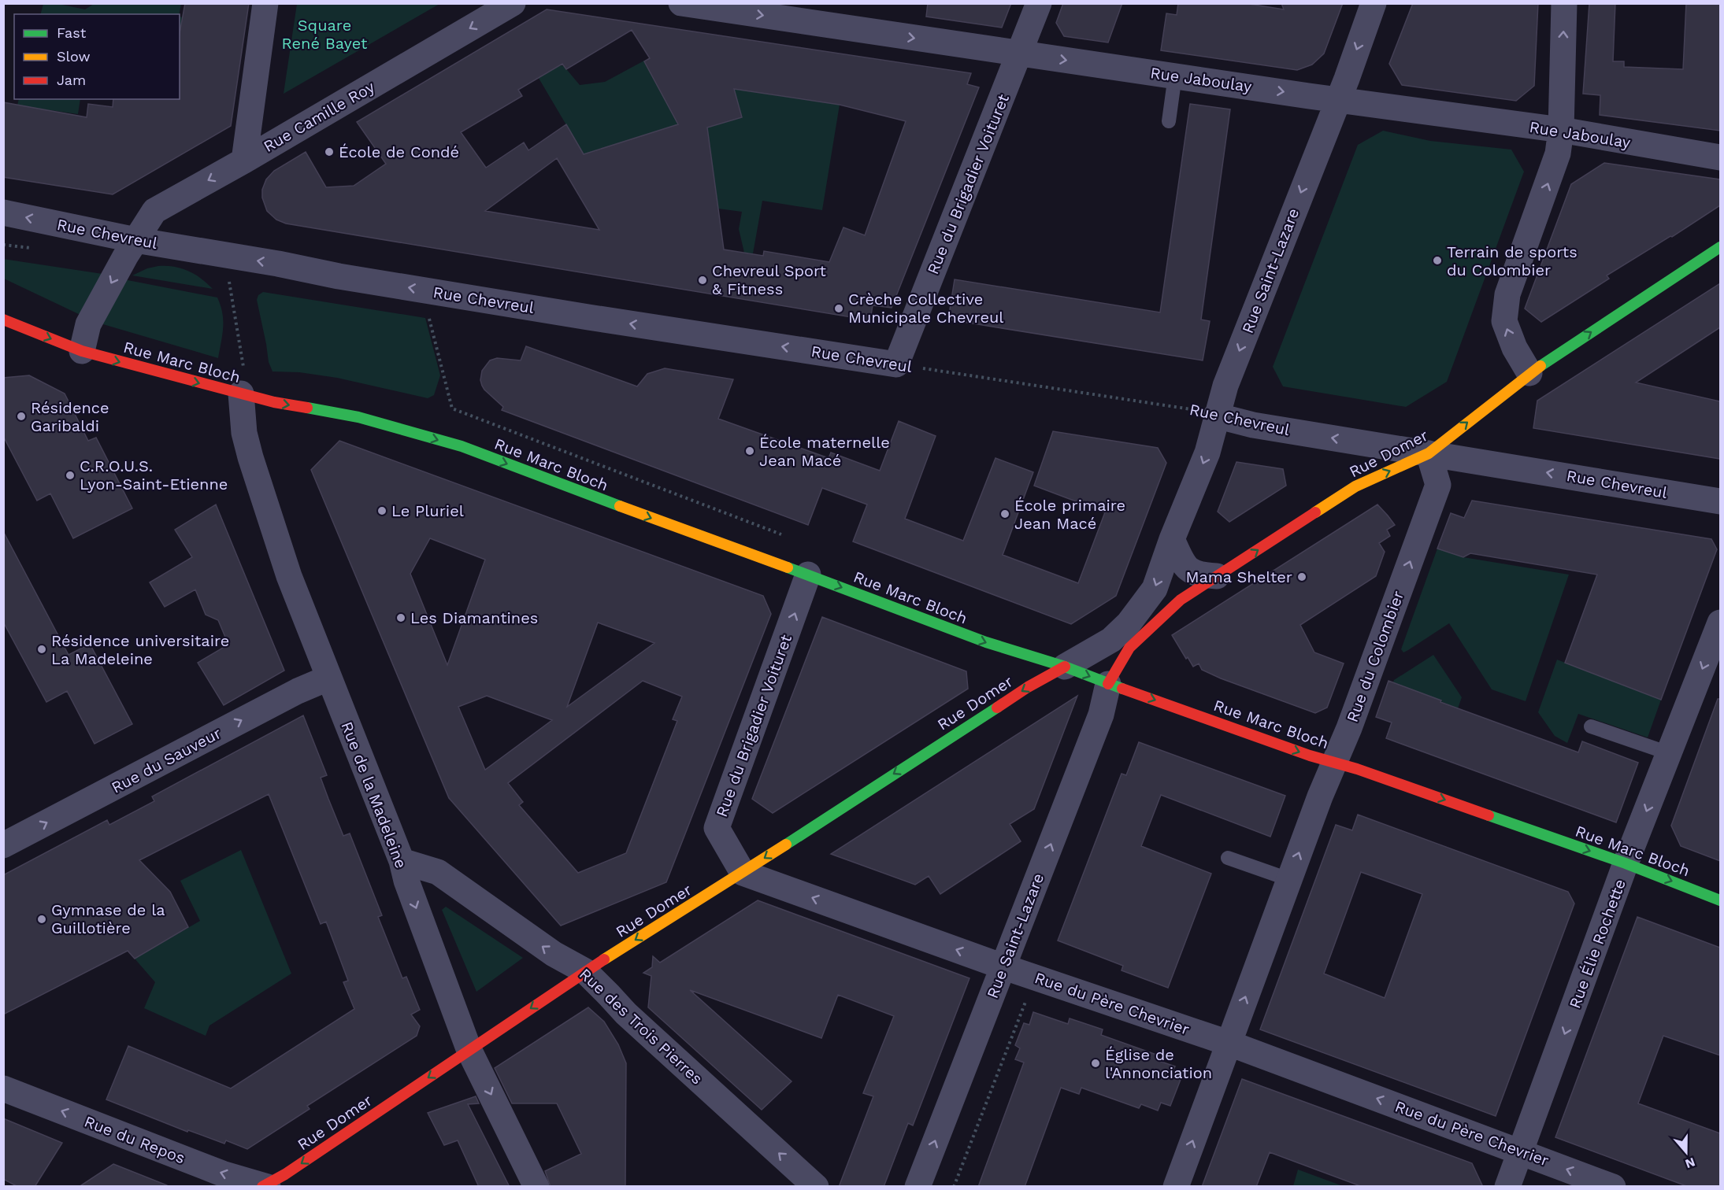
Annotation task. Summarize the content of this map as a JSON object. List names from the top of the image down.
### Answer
{
  "streets": {
    "main road": ["Rue Marc Bloch", "Rue Domer"],
    "street": [
      "Rue Jaboulay",
      "Rue Camille Roy",
      "Rue du Brigadier Voituret",
      "Rue Chevreul",
      "Rue Saint-Lazare",
      "Rue du Colombier",
      "Rue du Sauveur",
      "Rue de la Madeleine",
      "Rue Élie Rochette",
      "Rue du Père Chevrier",
      "Rue des Trois Pierres",
      "Rue du Repos"
    ]
  },
  "crossings": [
    ["Rue Jaboulay", "Rue du Brigadier Voituret"],
    ["Rue Jaboulay", "Rue Saint-Lazare"],
    ["Rue Camille Roy", "Rue Chevreul"],
    ["Rue Camille Roy", "Rue Marc Bloch"],
    ["Rue du Brigadier Voituret", "Rue Chevreul"],
    ["Rue du Brigadier Voituret", "Rue Marc Bloch"],
    ["Rue du Brigadier Voituret", "Rue Domer"],
    ["Rue du Brigadier Voituret", "Rue du Père Chevrier"],
    ["Rue Chevreul", "Rue Saint-Lazare"],
    ["Rue Chevreul", "Rue Domer"],
    ["Rue Chevreul", "Rue du Colombier"],
    ["Rue Saint-Lazare", "Rue Marc Bloch"],
    ["Rue Saint-Lazare", "Rue Domer"],
    ["Rue Saint-Lazare", "Rue du Père Chevrier"],
    ["Rue Marc Bloch", "Rue Domer"],
    ["Rue Marc Bloch", "Rue du Colombier"],
    ["Rue Marc Bloch", "Rue de la Madeleine"],
    ["Rue Marc Bloch", "Rue Élie Rochette"],
    ["Rue Domer", "Rue du Colombier"],
    ["Rue Domer", "Rue de la Madeleine"],
    ["Rue Domer", "Rue du Père Chevrier"],
    ["Rue Domer", "Rue des Trois Pierres"],
    ["Rue Domer", "Rue du Repos"],
    ["Rue du Colombier", "Rue du Père Chevrier"],
    ["Rue du Sauveur", "Rue de la Madeleine"],
    ["Rue de la Madeleine", "Rue des Trois Pierres"],
    ["Rue Élie Rochette", "Rue du Père Chevrier"]
  ],
  "one_way": [
    "Rue Jaboulay",
    "Rue Camille Roy",
    "Rue du Brigadier Voituret",
    "Rue Chevreul",
    "Rue Marc Bloch",
    "Rue du Colombier",
    "Rue du Sauveur",
    "Rue de la Madeleine",
    "Rue Élie Rochette",
    "Rue du Père Chevrier",
    "Rue des Trois Pierres",
    "Rue du Repos"
  ],
  "parks": ["Square René Bayet"],
  "places": [
    "École de Condé",
    "Terrain de sports du Colombier",
    "Chevreul Sport & Fitness",
    "Crèche Collective Municipale Chevreul",
    "Résidence Garibaldi",
    "École maternelle Jean Macé",
    "C.R.O.U.S. Lyon-Saint-Etienne",
    "Le Pluriel",
    "École primaire Jean Macé",
    "Mama Shelter",
    "Les Diamantines",
    "Résidence universitaire La Madeleine",
    "Gymnase de la Guillotière",
    "Église de l'Annonciation"
  ],
  "legend": ["Fast", "Slow", "Jam"],
  "north": "bottom"
}
